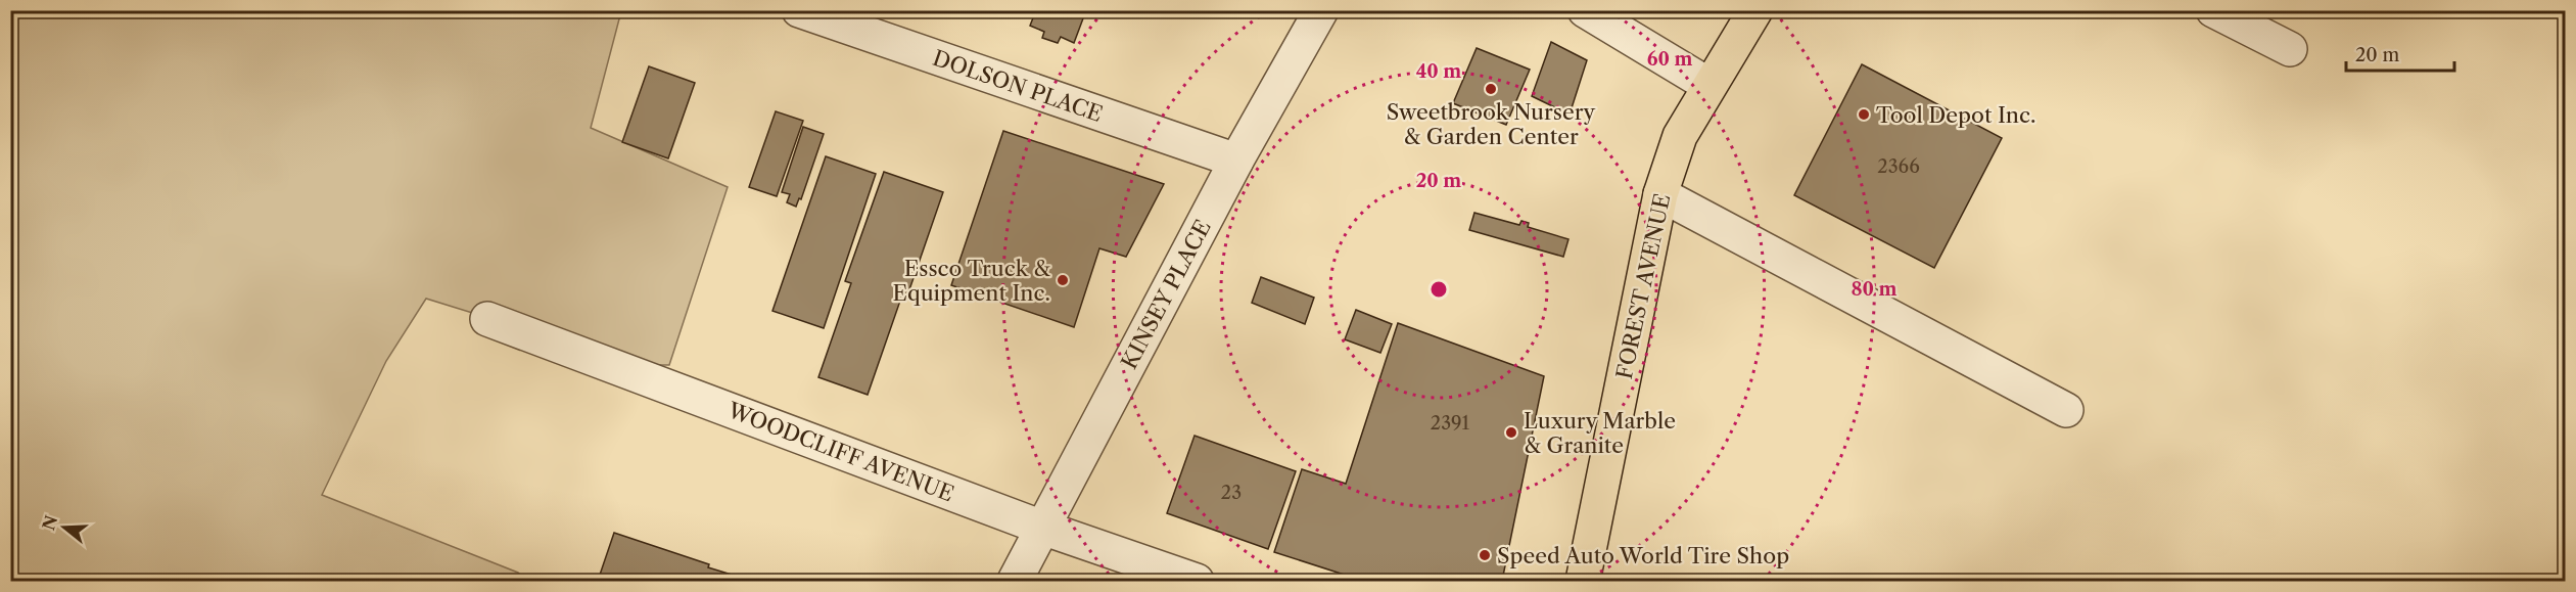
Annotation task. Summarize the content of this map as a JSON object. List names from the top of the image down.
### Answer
{
  "streets": {
    "main road": ["FOREST AVENUE"],
    "street": ["DOLSON PLACE", "KINSEY PLACE", "WOODCLIFF AVENUE"]
  },
  "crossings": [
    ["DOLSON PLACE", "KINSEY PLACE"],
    ["KINSEY PLACE", "WOODCLIFF AVENUE"]
  ],
  "places": [
    "Sweetbrook Nursery & Garden Center",
    "Tool Depot Inc.",
    "Essco Truck & Equipment Inc.",
    "Luxury Marble & Granite",
    "Speed Auto World Tire Shop"
  ],
  "house_numbers": ["2366", "2391", "23"],
  "scale_bar": "20 m",
  "north": "left",
  "rings": [
    "60 m",
    "40 m",
    "20 m",
    "80 m"
  ]
}
